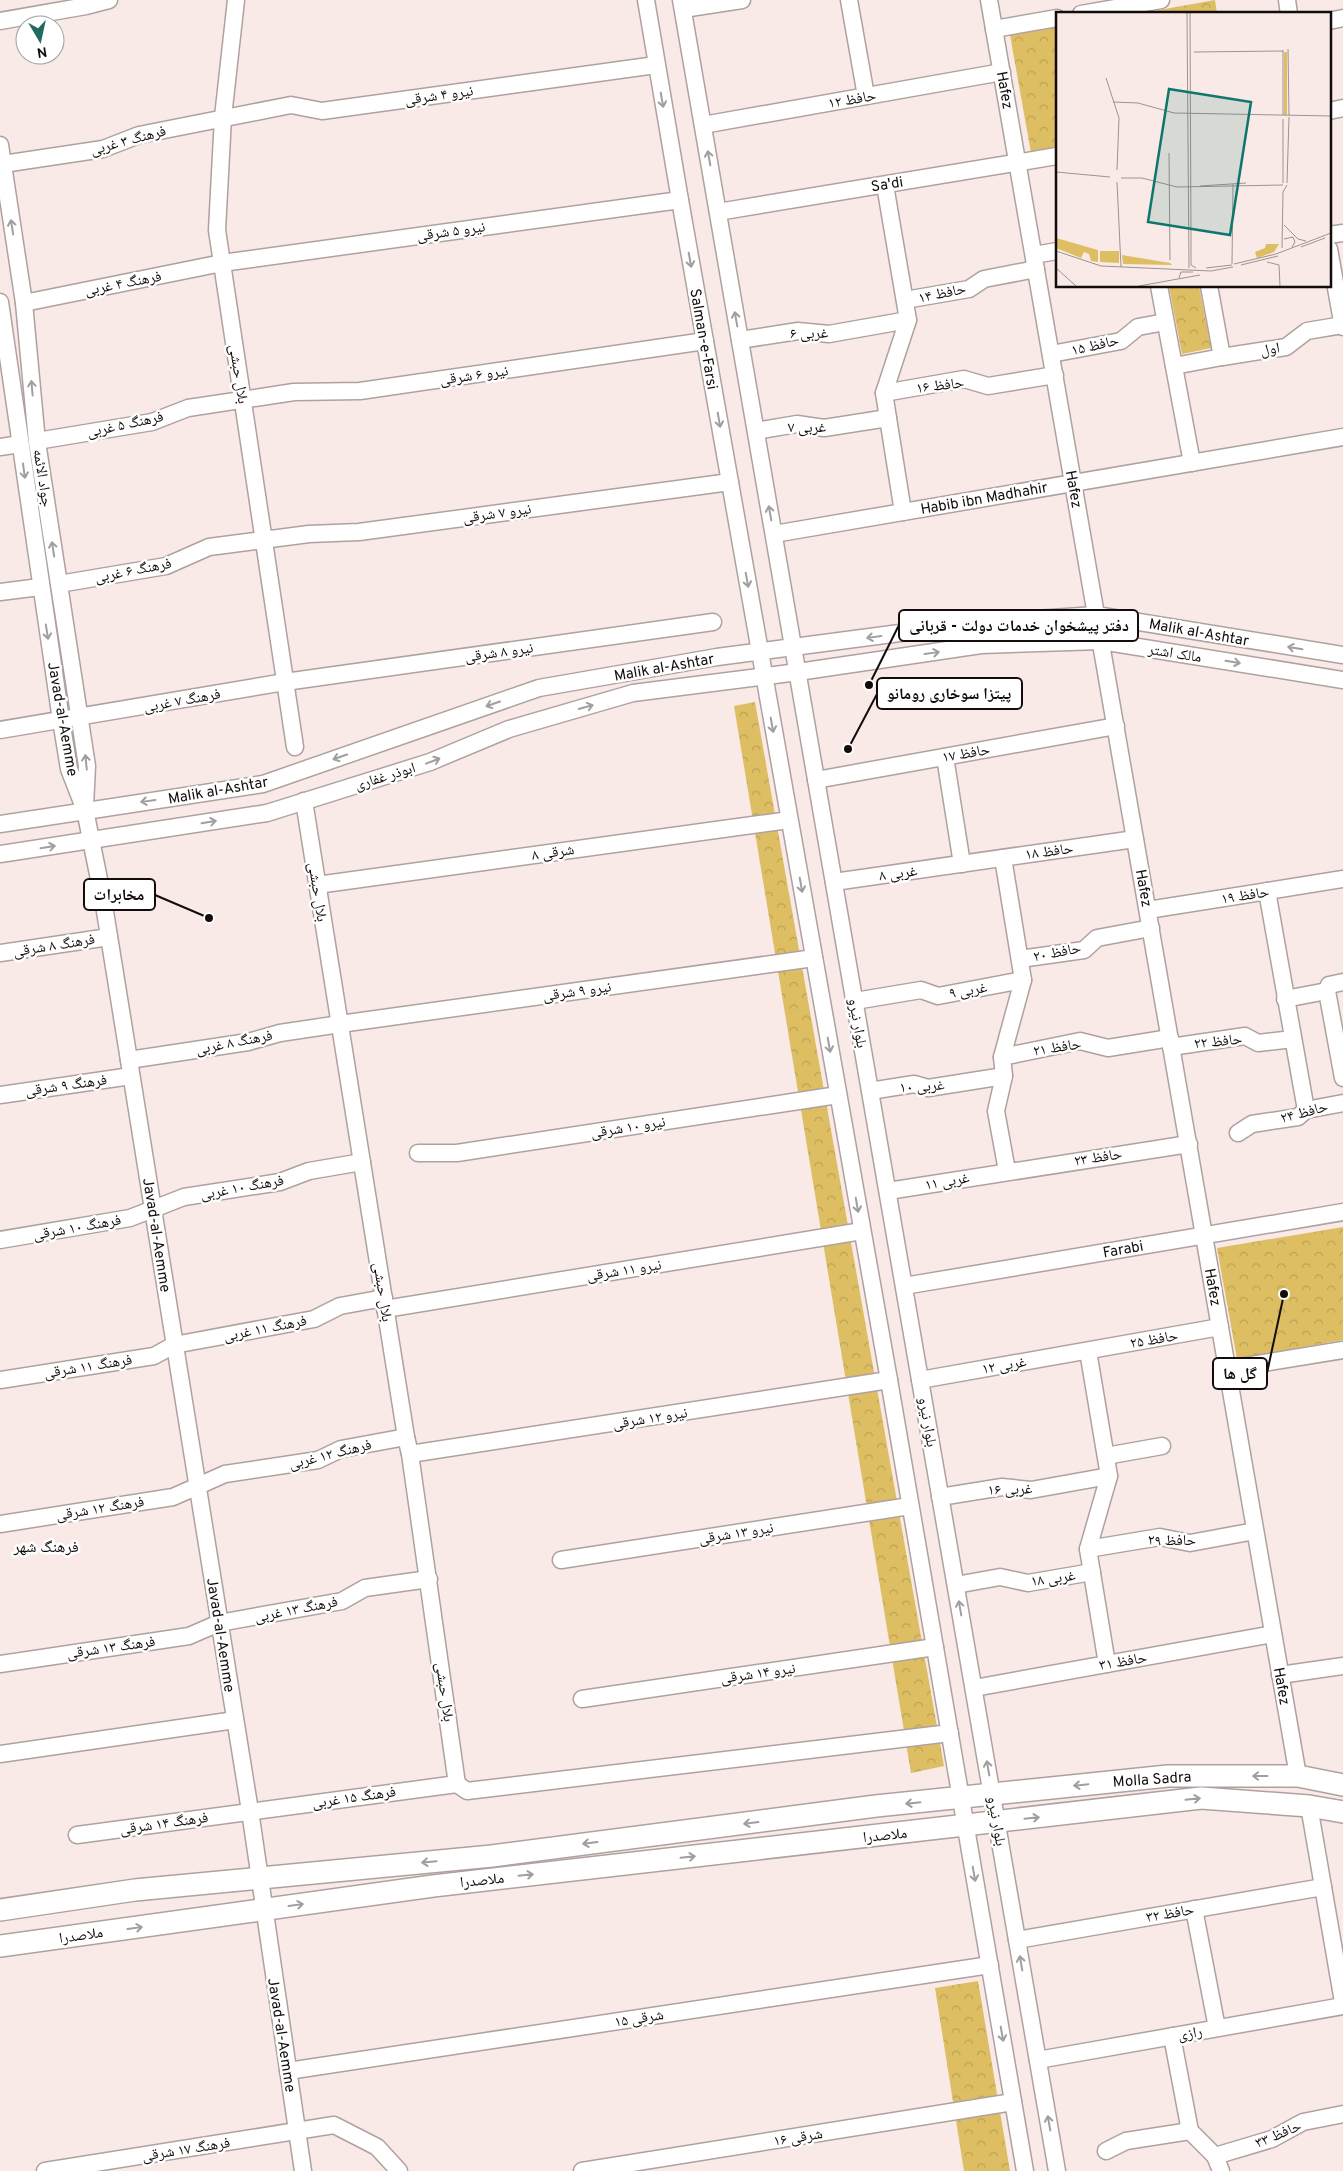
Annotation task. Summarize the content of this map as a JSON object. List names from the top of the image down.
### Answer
{
  "streets": {
    "main road": ["Molla Sadra", "ملاصدرا"],
    "street": [
      "Hafez",
      "نیرو ۴ شرقی",
      "حافظ ۱۲",
      "فرهنگ ۳ غربی",
      "Sa'di",
      "نیرو ۵ شرقی",
      "فرهنگ ۴ غربی",
      "حافظ ۱۴",
      "۶ غربی",
      "Salman-e-Farsi",
      "حافظ ۱۵",
      "اول",
      "بلال حبشی",
      "نیرو ۶ شرقی",
      "حافظ ۱۶",
      "فرهنگ ۵ غربی",
      "۷ غربی",
      "جواد الائمه",
      "Habib ibn Madhahir",
      "نیرو ۷ شرقی",
      "فرهنگ ۶ غربی",
      "Malik al-Ashtar",
      "نیرو ۸ شرقی",
      "مالک اشتر",
      "فرهنگ ۷ غربی",
      "Javad-al-Aemme",
      "حافظ ۱۷",
      "ابوذر غفاری",
      "حافظ ۱۸",
      "۸ شرقی",
      "۸ غربی",
      "حافظ ۱۹",
      "فرهنگ ۸ شرقی",
      "حافظ ۲۰",
      "۹ غربی",
      "نیرو ۹ شرقی",
      "بلوار نیرو",
      "حافظ ۲۲",
      "فرهنگ ۸ غربی",
      "حافظ ۲۱",
      "فرهنگ ۹ شرقی",
      "۱۰ غربی",
      "حافظ ۲۴",
      "نیرو ۱۰ شرقی",
      "حافظ ۲۳",
      "۱۱ غربی",
      "فرهنگ ۱۰ غربی",
      "فرهنگ ۱۰ شرقی",
      "Farabi",
      "نیرو ۱۱ شرقی",
      "فرهنگ ۱۱ غربی",
      "حافظ ۲۵",
      "۱۲ غربی",
      "فرهنگ ۱۱ شرقی",
      "نیرو ۱۲ شرقی",
      "فرهنگ ۱۲ غربی",
      "۱۶ غربی",
      "فرهنگ ۱۲ شرقی",
      "نیرو ۱۳ شرقی",
      "حافظ ۲۹",
      "۱۸ غربی",
      "فرهنگ ۱۳ غربی",
      "فرهنگ ۱۳ شرقی",
      "حافظ ۳۱",
      "نیرو ۱۴ شرقی",
      "فرهنگ ۱۵ غربی",
      "فرهنگ ۱۴ شرقی",
      "حافظ ۳۲",
      "۱۵ شرقی",
      "رازی",
      "حافظ ۳۳",
      "۱۶ شرقی",
      "فرهنگ ۱۷ شرقی"
    ]
  },
  "crossings": [
    ["Hafez", "حافظ ۱۲"],
    ["Hafez", "Sa'di"],
    ["Hafez", "حافظ ۱۴"],
    ["Hafez", "حافظ ۱۵"],
    ["Hafez", "حافظ ۱۶"],
    ["Hafez", "Habib ibn Madhahir"],
    ["Hafez", "Malik al-Ashtar"],
    ["Hafez", "مالک اشتر"],
    ["Hafez", "حافظ ۱۷"],
    ["Hafez", "حافظ ۱۸"],
    ["Hafez", "حافظ ۱۹"],
    ["Hafez", "حافظ ۲۰"],
    ["Hafez", "حافظ ۲۲"],
    ["Hafez", "حافظ ۲۱"],
    ["Hafez", "حافظ ۲۳"],
    ["Hafez", "Farabi"],
    ["Hafez", "حافظ ۲۵"],
    ["Hafez", "حافظ ۲۹"],
    ["Hafez", "حافظ ۳۱"],
    ["Hafez", "Molla Sadra"],
    ["نیرو ۴ شرقی", "فرهنگ ۳ غربی"],
    ["نیرو ۴ شرقی", "Salman-e-Farsi"],
    ["نیرو ۴ شرقی", "بلال حبشی"],
    ["فرهنگ ۳ غربی", "بلال حبشی"],
    ["فرهنگ ۳ غربی", "جواد الائمه"],
    ["نیرو ۵ شرقی", "فرهنگ ۴ غربی"],
    ["نیرو ۵ شرقی", "Salman-e-Farsi"],
    ["نیرو ۵ شرقی", "بلال حبشی"],
    ["فرهنگ ۴ غربی", "بلال حبشی"],
    ["فرهنگ ۴ غربی", "جواد الائمه"],
    ["Salman-e-Farsi", "نیرو ۶ شرقی"],
    ["Salman-e-Farsi", "نیرو ۷ شرقی"],
    ["Salman-e-Farsi", "Malik al-Ashtar"],
    ["Salman-e-Farsi", "ابوذر غفاری"],
    ["Salman-e-Farsi", "بلوار نیرو"],
    ["بلال حبشی", "نیرو ۶ شرقی"],
    ["بلال حبشی", "فرهنگ ۵ غربی"],
    ["بلال حبشی", "نیرو ۷ شرقی"],
    ["بلال حبشی", "فرهنگ ۶ غربی"],
    ["بلال حبشی", "نیرو ۸ شرقی"],
    ["بلال حبشی", "فرهنگ ۷ غربی"],
    ["بلال حبشی", "ابوذر غفاری"],
    ["بلال حبشی", "۸ شرقی"],
    ["بلال حبشی", "نیرو ۹ شرقی"],
    ["بلال حبشی", "فرهنگ ۸ غربی"],
    ["بلال حبشی", "فرهنگ ۱۰ غربی"],
    ["بلال حبشی", "نیرو ۱۱ شرقی"],
    ["بلال حبشی", "فرهنگ ۱۱ غربی"],
    ["بلال حبشی", "نیرو ۱۲ شرقی"],
    ["بلال حبشی", "فرهنگ ۱۲ غربی"],
    ["بلال حبشی", "فرهنگ ۱۳ غربی"],
    ["بلال حبشی", "فرهنگ ۱۵ غربی"],
    ["نیرو ۶ شرقی", "فرهنگ ۵ غربی"],
    ["فرهنگ ۵ غربی", "جواد الائمه"],
    ["جواد الائمه", "فرهنگ ۶ غربی"],
    ["جواد الائمه", "Malik al-Ashtar"],
    ["جواد الائمه", "فرهنگ ۷ غربی"],
    ["جواد الائمه", "Javad-al-Aemme"],
    ["نیرو ۷ شرقی", "فرهنگ ۶ غربی"],
    ["Malik al-Ashtar", "Javad-al-Aemme"],
    ["نیرو ۸ شرقی", "فرهنگ ۷ غربی"],
    ["مالک اشتر", "بلوار نیرو"],
    ["فرهنگ ۷ غربی", "Javad-al-Aemme"],
    ["Javad-al-Aemme", "ابوذر غفاری"],
    ["Javad-al-Aemme", "فرهنگ ۸ شرقی"],
    ["Javad-al-Aemme", "فرهنگ ۸ غربی"],
    ["Javad-al-Aemme", "فرهنگ ۹ شرقی"],
    ["Javad-al-Aemme", "فرهنگ ۱۰ غربی"],
    ["Javad-al-Aemme", "فرهنگ ۱۰ شرقی"],
    ["Javad-al-Aemme", "فرهنگ ۱۱ غربی"],
    ["Javad-al-Aemme", "فرهنگ ۱۱ شرقی"],
    ["Javad-al-Aemme", "فرهنگ ۱۲ غربی"],
    ["Javad-al-Aemme", "فرهنگ ۱۲ شرقی"],
    ["Javad-al-Aemme", "فرهنگ ۱۳ غربی"],
    ["Javad-al-Aemme", "فرهنگ ۱۳ شرقی"],
    ["Javad-al-Aemme", "فرهنگ ۱۵ غربی"],
    ["Javad-al-Aemme", "فرهنگ ۱۴ شرقی"],
    ["Javad-al-Aemme", "ملاصدرا"],
    ["Javad-al-Aemme", "۱۵ شرقی"],
    ["Javad-al-Aemme", "فرهنگ ۱۷ شرقی"],
    ["حافظ ۱۷", "بلوار نیرو"],
    ["ابوذر غفاری", "بلوار نیرو"],
    ["حافظ ۱۸", "۸ غربی"],
    ["۸ شرقی", "بلوار نیرو"],
    ["۸ غربی", "بلوار نیرو"],
    ["۹ غربی", "بلوار نیرو"],
    ["نیرو ۹ شرقی", "بلوار نیرو"],
    ["نیرو ۹ شرقی", "فرهنگ ۸ غربی"],
    ["بلوار نیرو", "۱۰ غربی"],
    ["بلوار نیرو", "نیرو ۱۰ شرقی"],
    ["بلوار نیرو", "۱۱ غربی"],
    ["بلوار نیرو", "Farabi"],
    ["بلوار نیرو", "نیرو ۱۱ شرقی"],
    ["بلوار نیرو", "۱۲ غربی"],
    ["بلوار نیرو", "نیرو ۱۲ شرقی"],
    ["بلوار نیرو", "۱۶ غربی"],
    ["بلوار نیرو", "نیرو ۱۳ شرقی"],
    ["بلوار نیرو", "۱۸ غربی"],
    ["بلوار نیرو", "حافظ ۳۱"],
    ["بلوار نیرو", "نیرو ۱۴ شرقی"],
    ["بلوار نیرو", "Molla Sadra"],
    ["بلوار نیرو", "ملاصدرا"],
    ["بلوار نیرو", "حافظ ۳۲"],
    ["بلوار نیرو", "۱۵ شرقی"],
    ["بلوار نیرو", "رازی"],
    ["بلوار نیرو", "۱۶ شرقی"],
    ["حافظ ۲۲", "حافظ ۲۱"],
    ["فرهنگ ۸ غربی", "فرهنگ ۹ شرقی"],
    ["حافظ ۲۳", "۱۱ غربی"],
    ["فرهنگ ۱۰ غربی", "فرهنگ ۱۰ شرقی"],
    ["نیرو ۱۱ شرقی", "فرهنگ ۱۱ غربی"],
    ["فرهنگ ۱۱ غربی", "فرهنگ ۱۱ شرقی"],
    ["حافظ ۲۵", "۱۲ غربی"],
    ["فرهنگ ۱۲ غربی", "فرهنگ ۱۲ شرقی"],
    ["فرهنگ ۱۳ غربی", "فرهنگ ۱۳ شرقی"],
    ["Molla Sadra", "ملاصدرا"],
    ["فرهنگ ۱۵ غربی", "فرهنگ ۱۴ شرقی"]
  ],
  "one_way": [
    "جواد الائمه",
    "Malik al-Ashtar",
    "مالک اشتر",
    "ابوذر غفاری"
  ],
  "districts": ["فرهنگ شهر"],
  "places": [
    "دفتر پیشخوان خدمات دولت - قربانی",
    "پیتزا سوخاری رومانو",
    "مخابرات",
    "گل ها"
  ],
  "north": "bottom"
}
